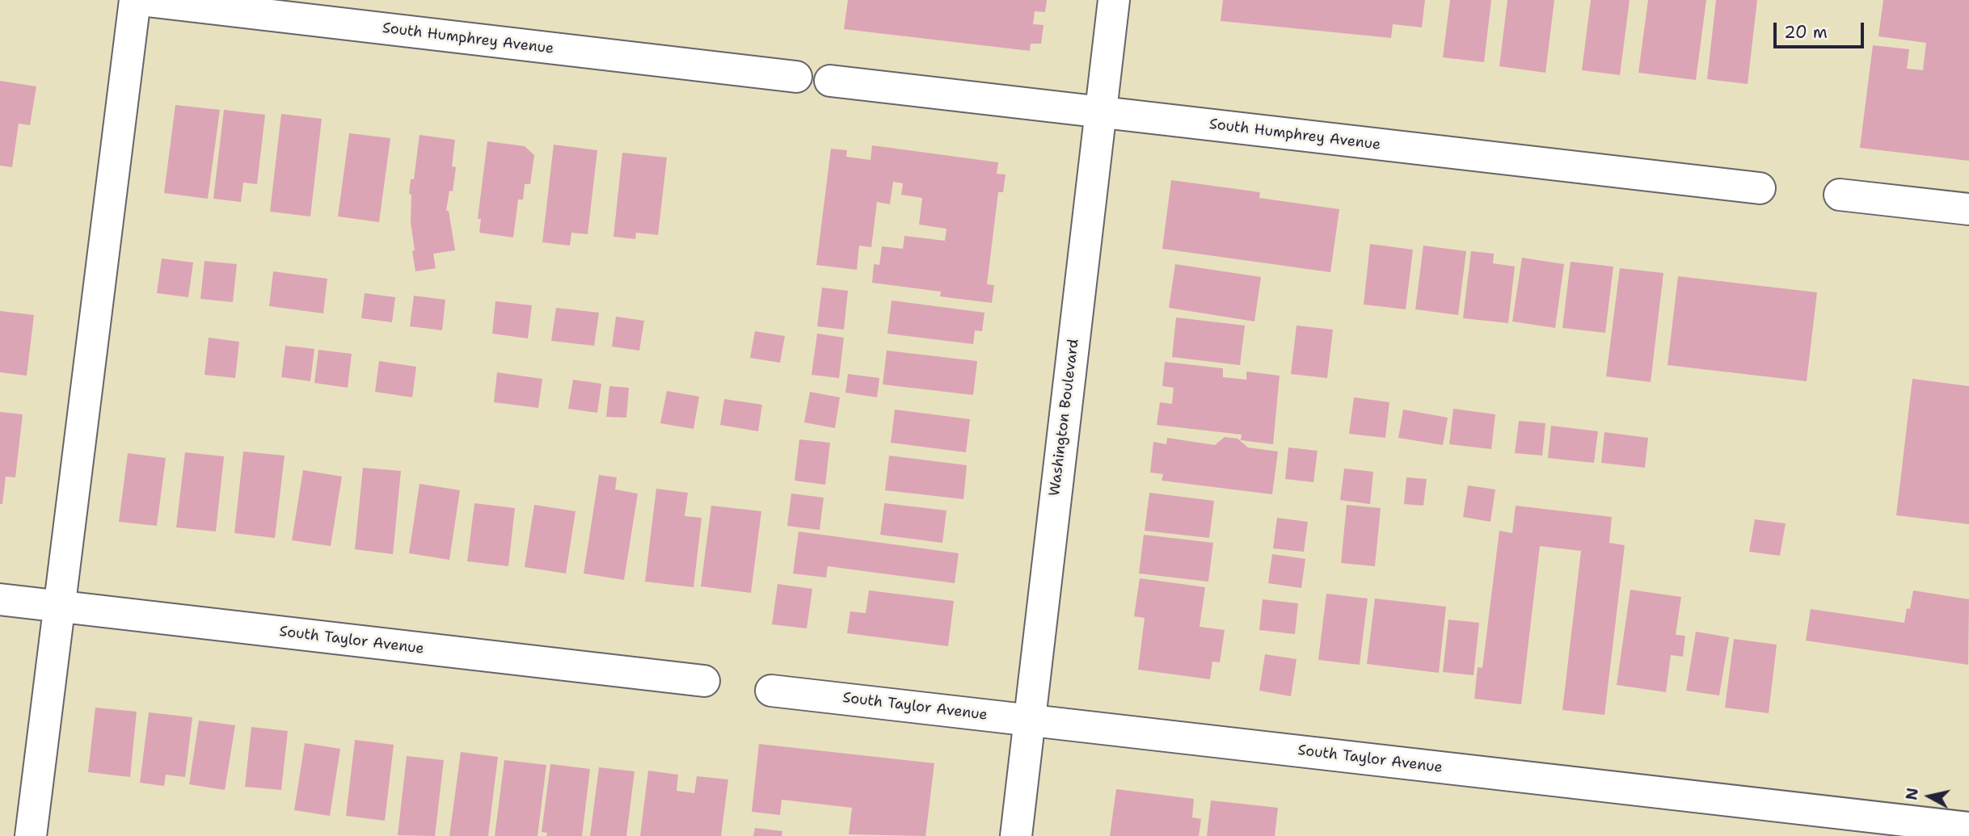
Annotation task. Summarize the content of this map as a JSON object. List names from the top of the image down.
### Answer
{
  "streets": {
    "street": ["South Humphrey Avenue", "Washington Boulevard", "South Taylor Avenue"]
  },
  "crossings": [
    ["South Humphrey Avenue", "Washington Boulevard"],
    ["Washington Boulevard", "South Taylor Avenue"]
  ],
  "scale_bar": "20 m",
  "north": "left"
}
